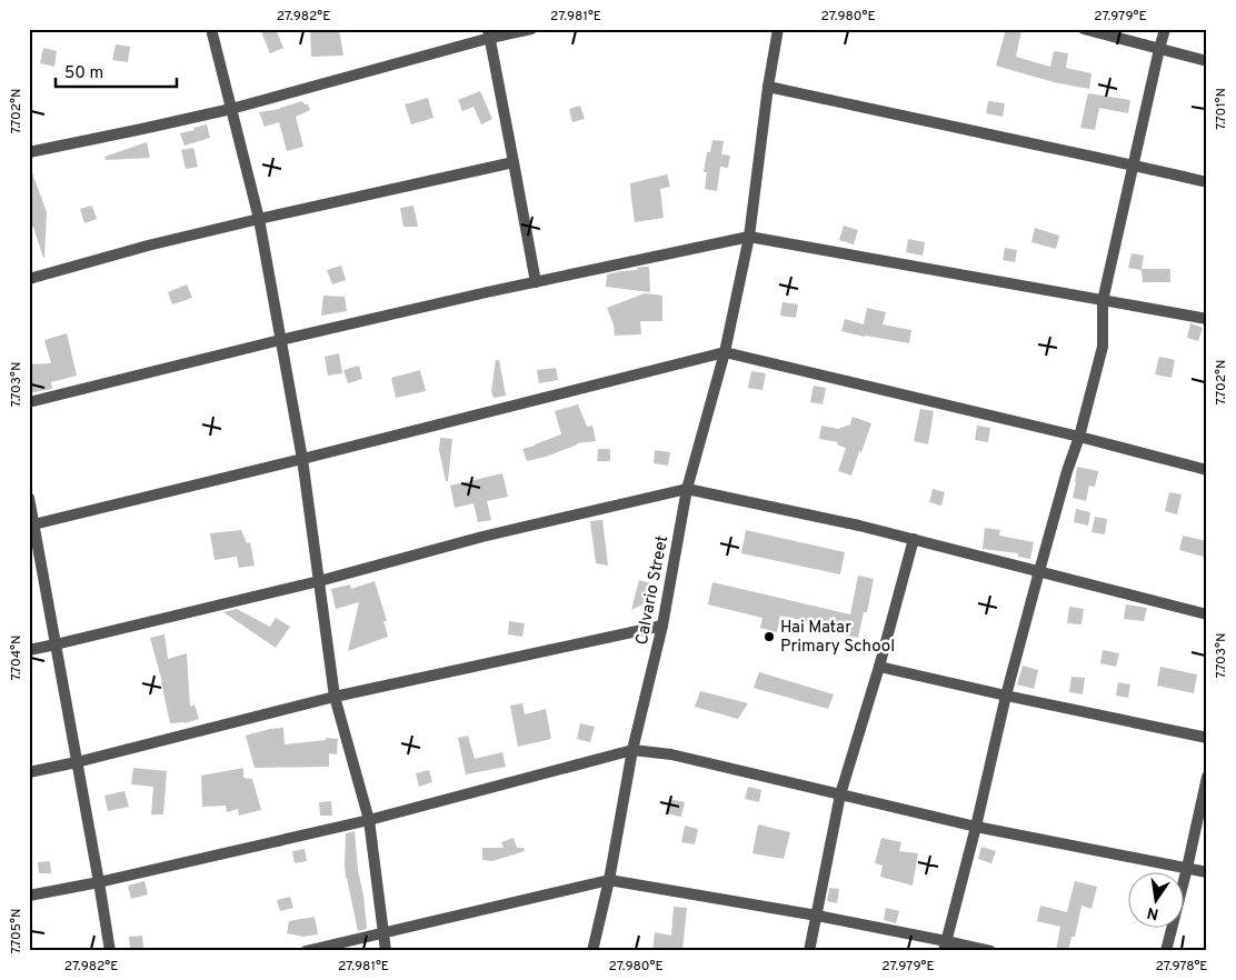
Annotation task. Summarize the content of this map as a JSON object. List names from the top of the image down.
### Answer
{
  "streets": {
    "street": ["Calvario Street"]
  },
  "places": ["Hai Matar Primary School"],
  "scale_bar": "50 m",
  "north": "bottom",
  "coordinates": [
    "27.982°E",
    "27.981°E",
    "27.980°E",
    "27.979°E",
    "7.701°N",
    "7.702°N",
    "7.703°N",
    "7.704°N",
    "7.705°N",
    "27.978°E"
  ]
}
